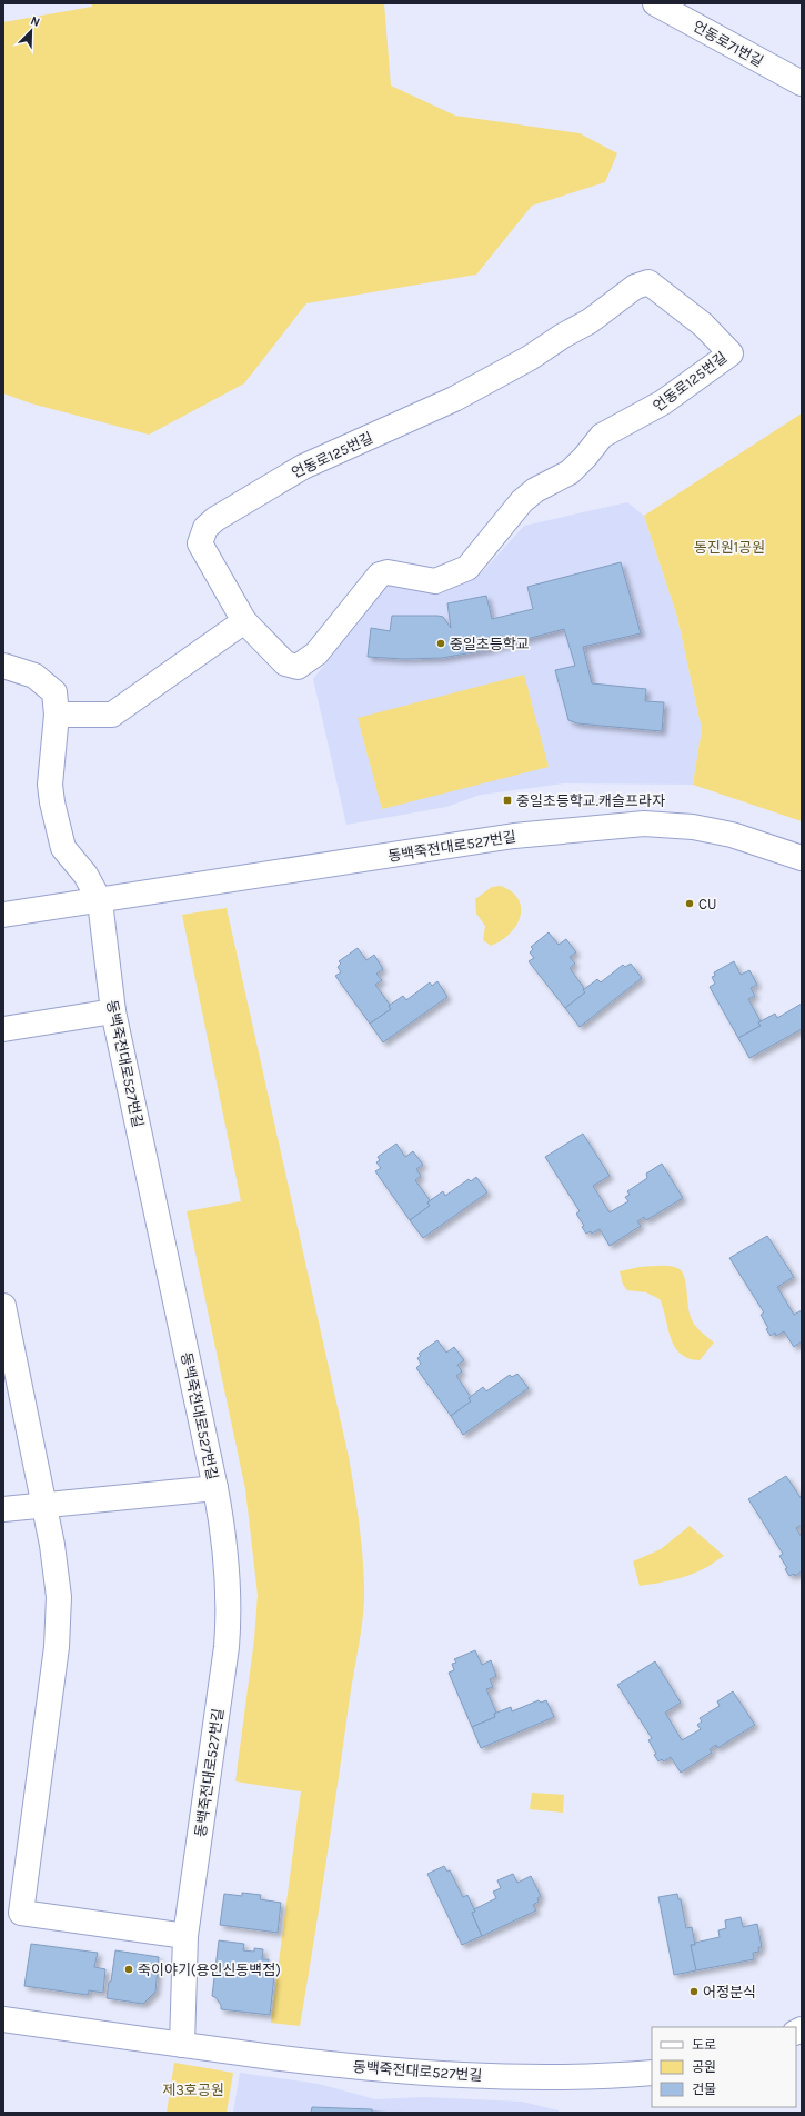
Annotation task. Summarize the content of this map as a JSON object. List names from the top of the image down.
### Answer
{
  "streets": {
    "street": ["언동로71번길", "언동로125번길", "동백죽전대로527번길"]
  },
  "parks": ["동진원1공원", "제3호공원"],
  "places": {
    "other": [
      "중일초등학교",
      "CU",
      "죽이야기(용인신동백점)",
      "어정분식"
    ],
    "transit": ["중일초등학교.캐슬프라자"]
  },
  "legend": ["도로", "공원", "건물"],
  "north": "top right"
}
